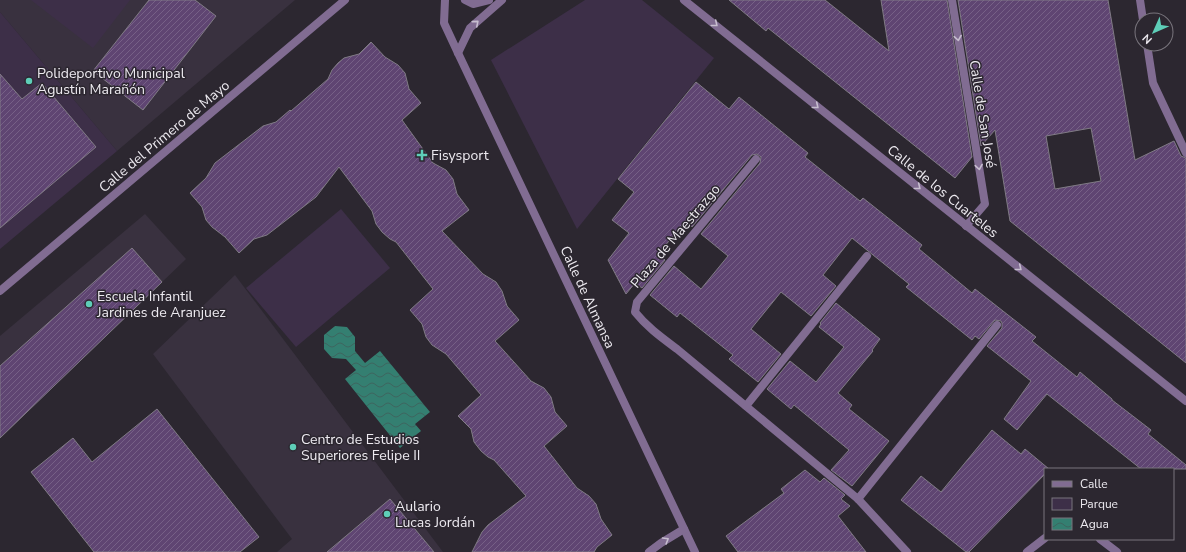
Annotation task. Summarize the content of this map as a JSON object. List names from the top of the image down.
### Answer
{
  "streets": {
    "street": [
      "Calle de San José",
      "Calle del Primero de Mayo",
      "Calle de los Cuarteles",
      "Plaza de Maestrazgo",
      "Calle de Almansa"
    ]
  },
  "crossings": [
    ["Calle de San José", "Calle de los Cuarteles"]
  ],
  "one_way": ["Calle de San José", "Calle de los Cuarteles"],
  "places": {
    "other": [
      "Polideportivo Municipal Agustín Marañón",
      "Escuela Infantil Jardines de Aranjuez",
      "Centro de Estudios Superiores Felipe II",
      "Aulario Lucas Jordán"
    ],
    "health": ["Fisysport"]
  },
  "legend": ["Calle", "Parque", "Agua"],
  "north": "bottom left"
}
